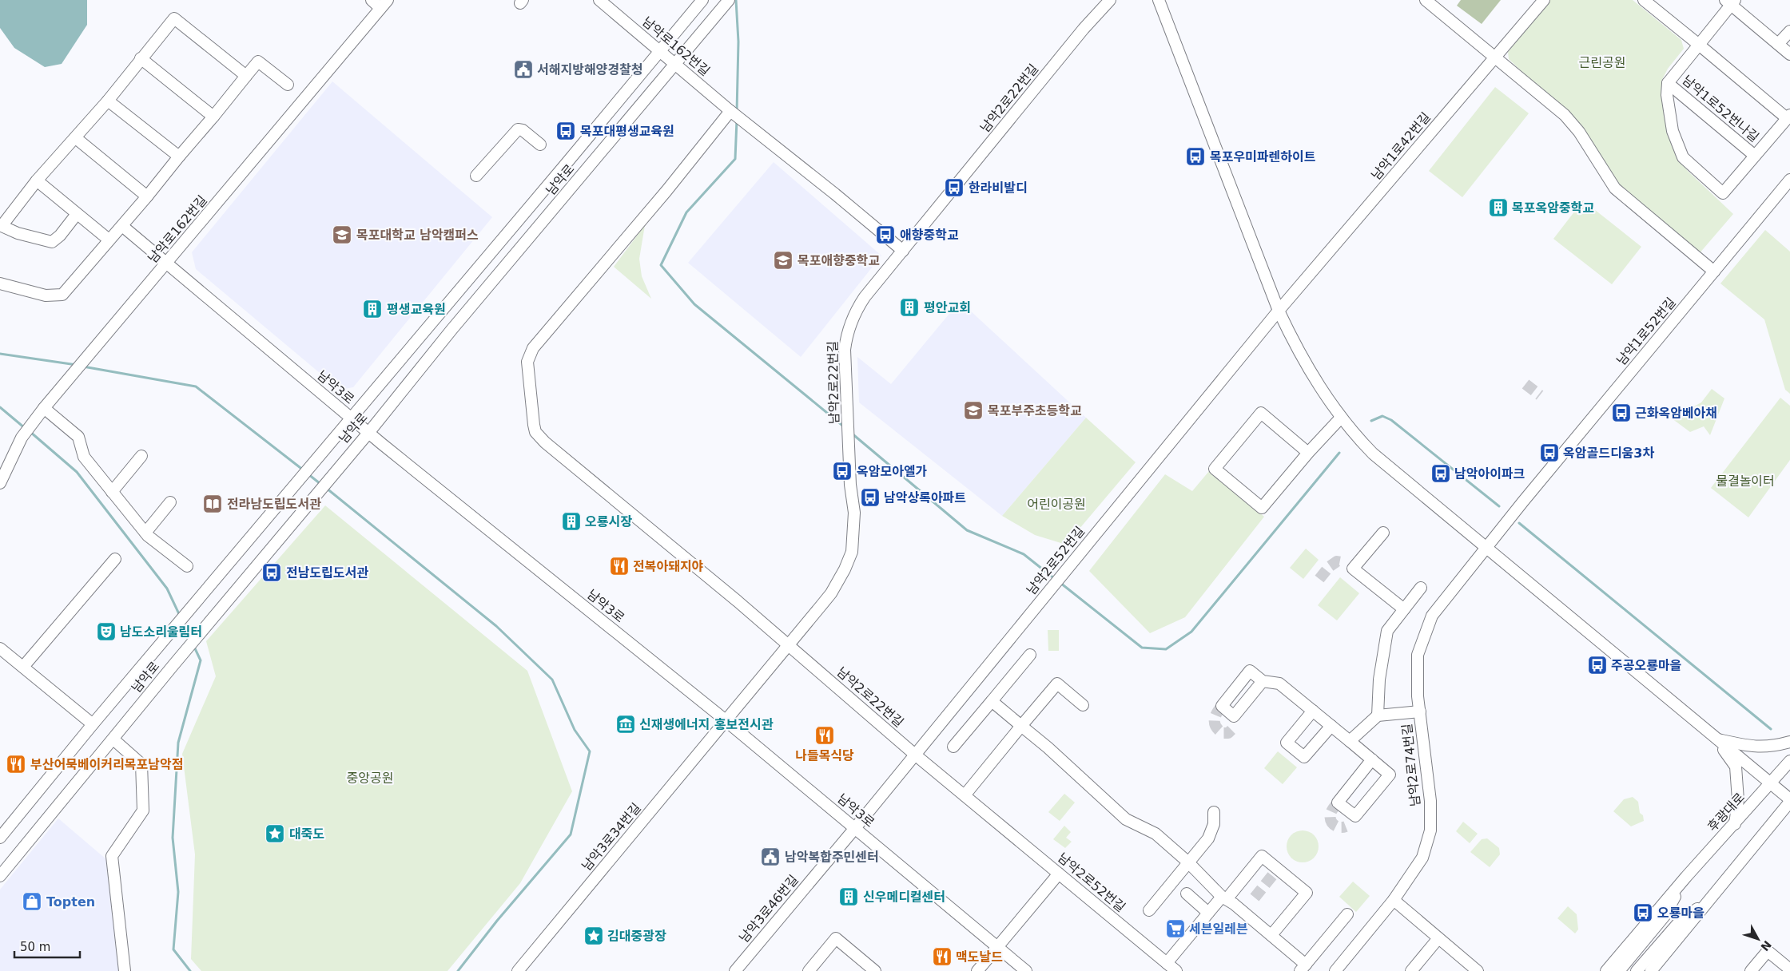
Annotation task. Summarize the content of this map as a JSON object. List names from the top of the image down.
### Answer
{
  "streets": {
    "street": [
      "남악로162번길",
      "남악2로22번길",
      "남악1로52번나길",
      "남악1로42번길",
      "남악로",
      "남악1로52번길",
      "남악3로",
      "남악2로52번길",
      "남악2로74번길",
      "후광대로",
      "남악3로34번길",
      "남악3로46번길"
    ]
  },
  "crossings": [
    ["남악로162번길", "남악2로22번길"],
    ["남악로162번길", "남악로"],
    ["남악로162번길", "남악3로"],
    ["남악2로22번길", "남악3로"],
    ["남악2로22번길", "남악2로52번길"],
    ["남악2로22번길", "남악3로34번길"],
    ["남악1로42번길", "남악2로52번길"],
    ["남악로", "남악3로"],
    ["남악1로52번길", "남악2로74번길"],
    ["남악3로", "남악2로52번길"],
    ["남악3로", "남악3로34번길"],
    ["남악3로", "남악3로46번길"],
    ["남악2로52번길", "남악3로46번길"]
  ],
  "parks": [
    "근린공원",
    "물결놀이터",
    "어린이공원",
    "중앙공원"
  ],
  "places": {
    "public building": ["서해지방해양경찰청", "남악복합주민센터"],
    "bus stop": [
      "목포대평생교육원",
      "목포우미파렌하이트",
      "한라비발디",
      "애향중학교",
      "근화옥암베아채",
      "옥암골드디움3차",
      "옥암모아엘가",
      "남악아이파크",
      "남악상록아파트",
      "전남도립도서관",
      "주공오룡마을",
      "오룡마을"
    ],
    "building": [
      "목포옥암중학교",
      "평안교회",
      "평생교육원",
      "오룡시장",
      "신우메디컬센터"
    ],
    "school or university": ["목포대학교 남악캠퍼스", "목포애향중학교", "목포부주초등학교"],
    "library": ["전라남도립도서관"],
    "restaurant": [
      "전복아돼지야",
      "나들목식당",
      "부산어묵베이커리목포남악점",
      "맥도날드"
    ],
    "theatre": ["남도소리울림터"],
    "museum": ["신재생에너지 홍보전시관"],
    "place": ["대죽도", "김대중광장"],
    "shop": ["Topten"],
    "supermarket": ["세븐일레븐"]
  },
  "scale_bar": "50 m",
  "north": "bottom right"
}
